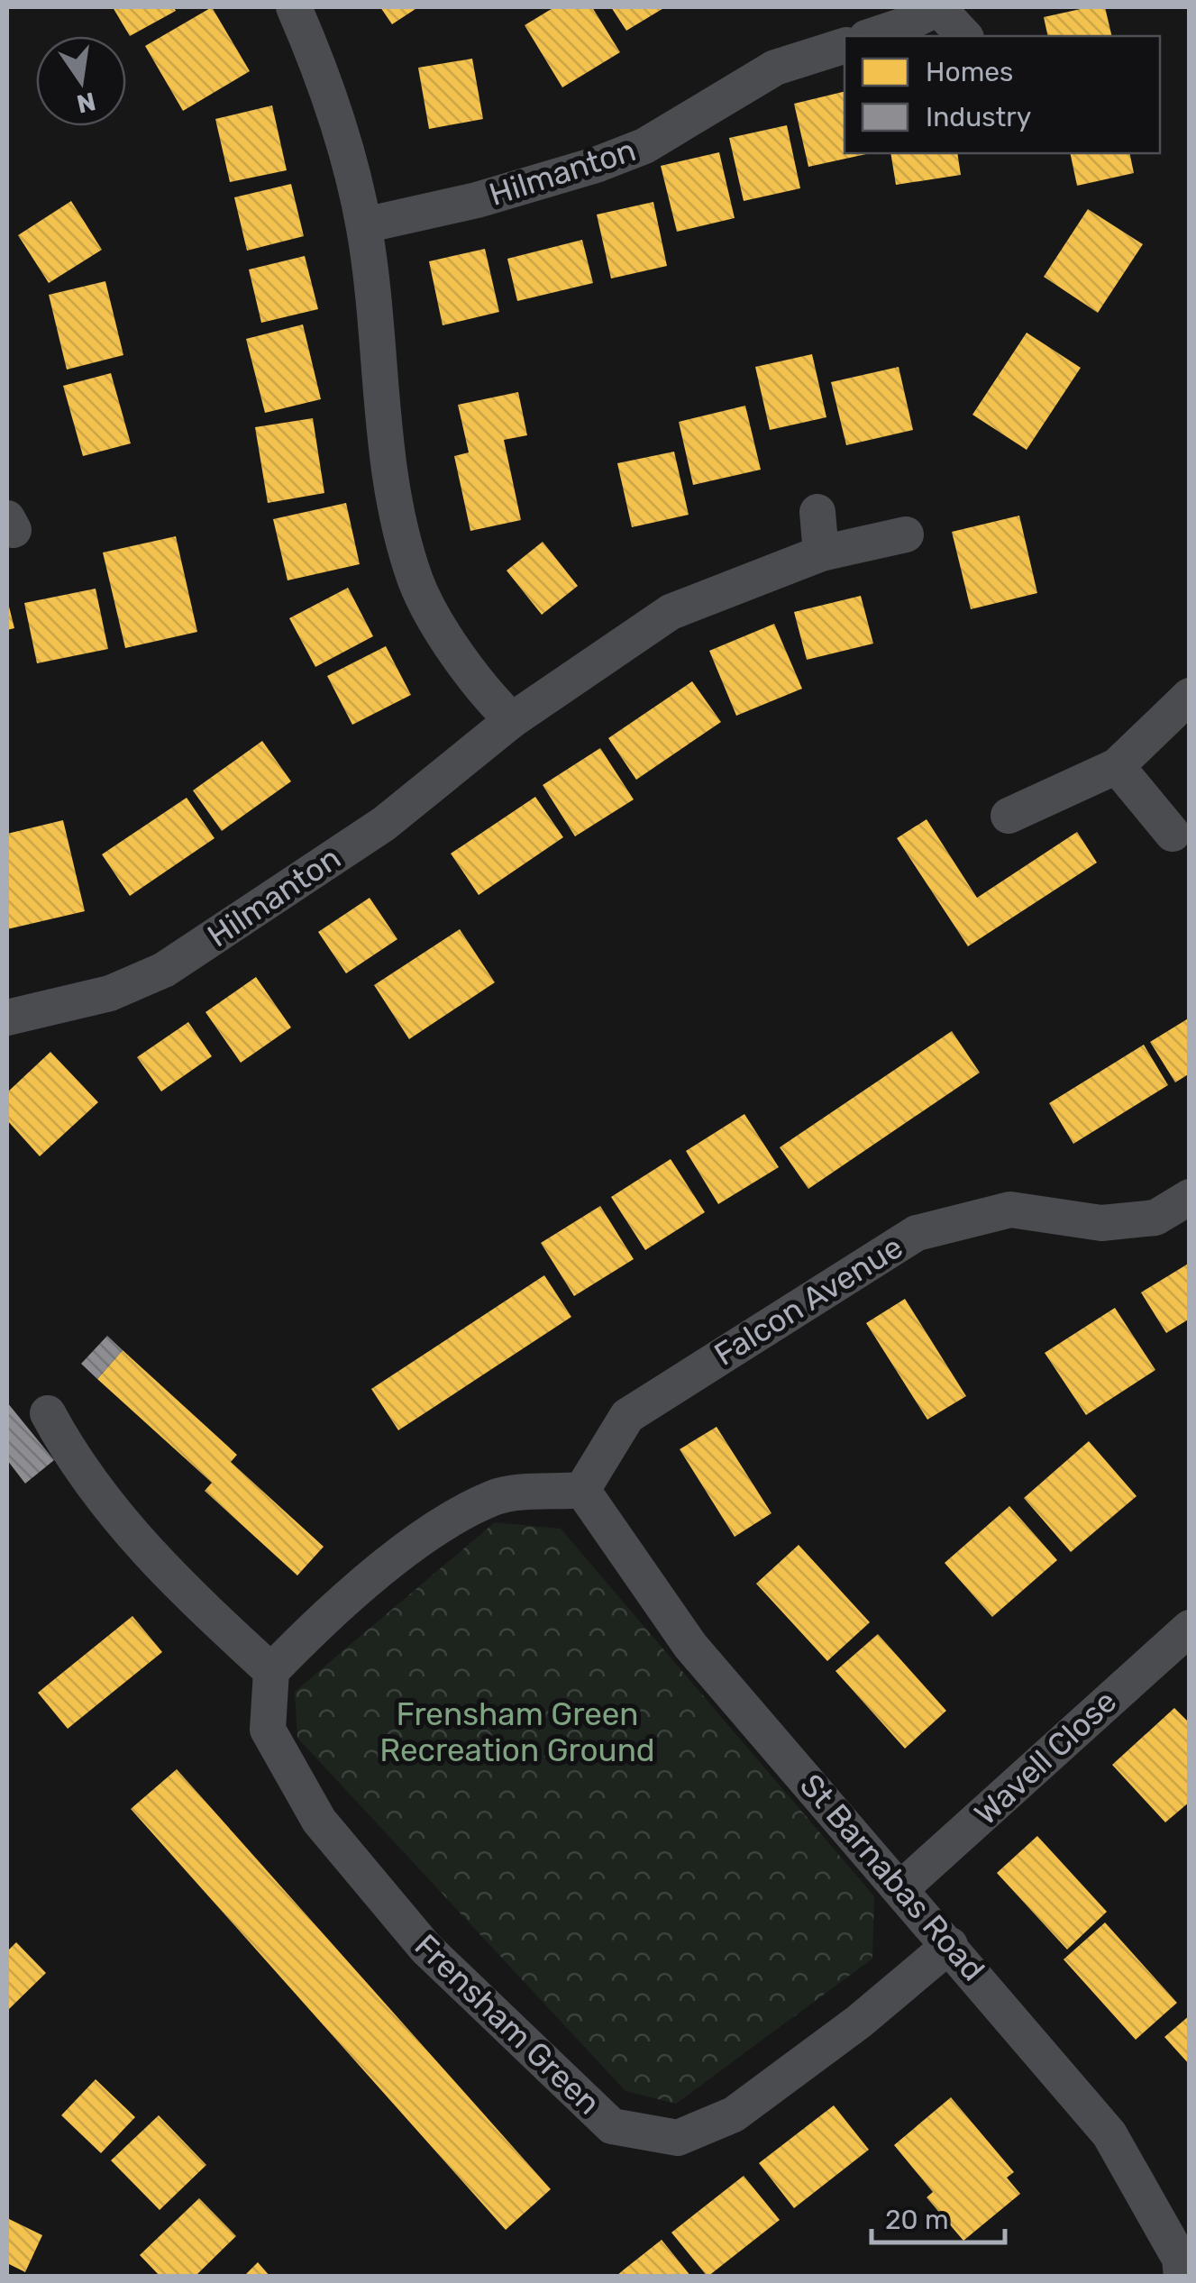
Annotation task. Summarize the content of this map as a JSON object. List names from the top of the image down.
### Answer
{
  "streets": {
    "street": [
      "Hilmanton",
      "Falcon Avenue",
      "Wavell Close",
      "St Barnabas Road",
      "Frensham Green"
    ]
  },
  "crossings": [
    ["Falcon Avenue", "St Barnabas Road"],
    ["Wavell Close", "St Barnabas Road"],
    ["St Barnabas Road", "Frensham Green"]
  ],
  "parks": ["Frensham Green Recreation Ground"],
  "legend": ["Homes", "Industry"],
  "scale_bar": "20 m",
  "north": "bottom"
}
